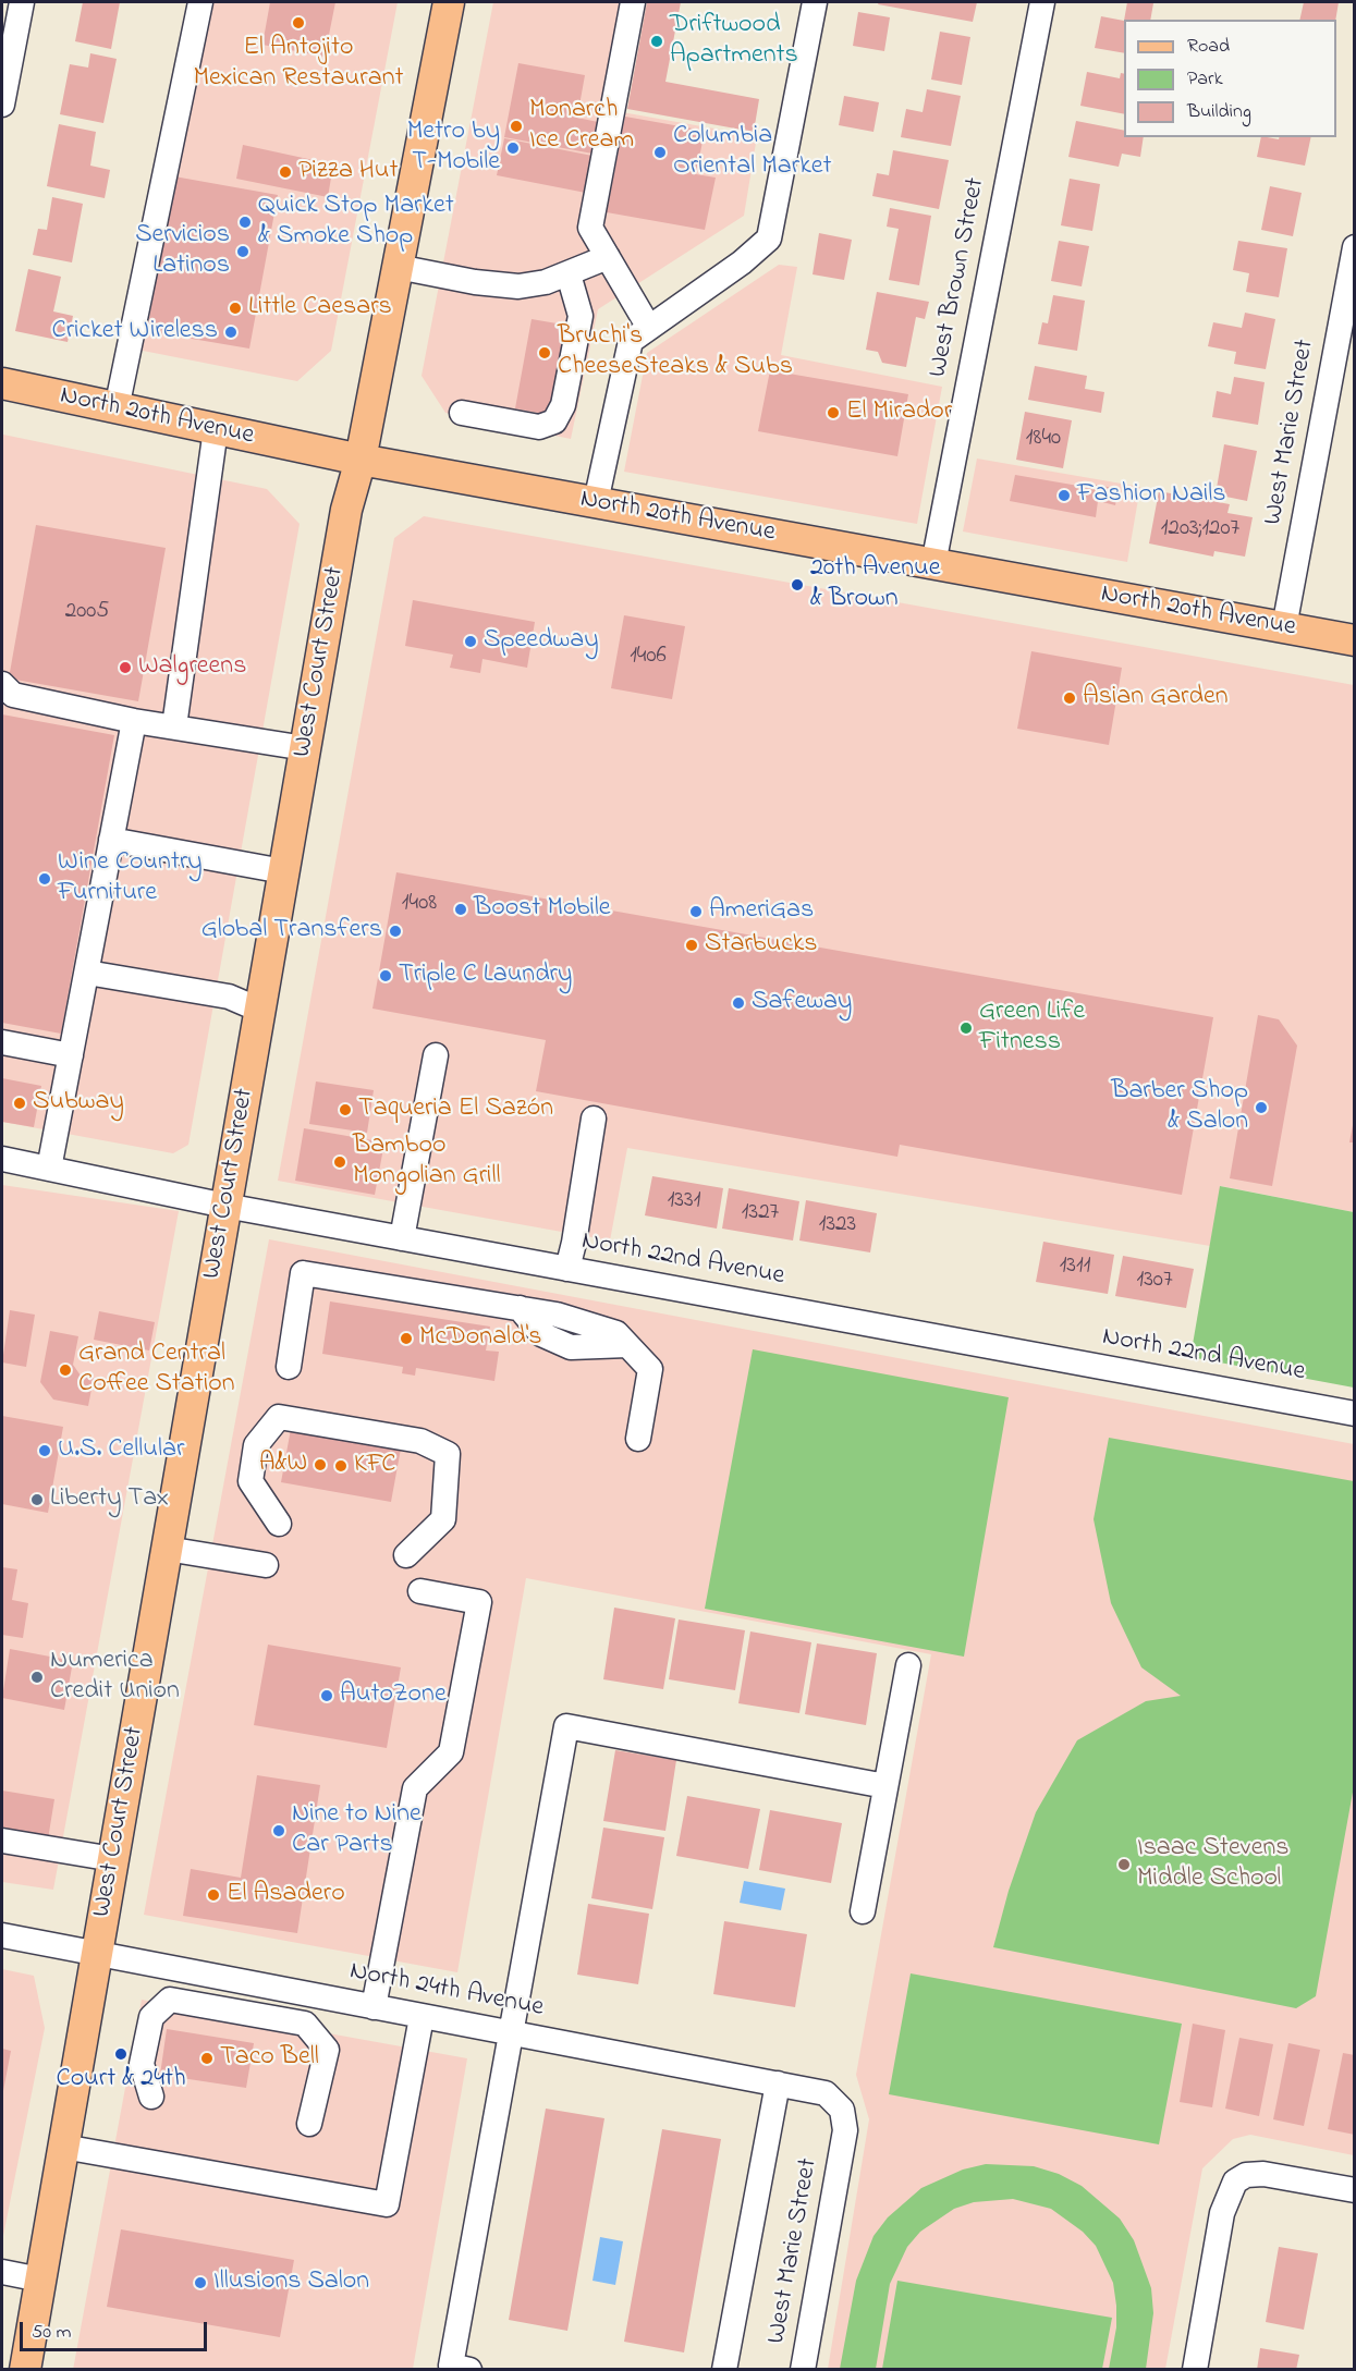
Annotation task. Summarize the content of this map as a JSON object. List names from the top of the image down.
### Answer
{
  "streets": {
    "main road": ["North 20th Avenue", "West Court Street"],
    "street": [
      "West Brown Street",
      "West Marie Street",
      "North 22nd Avenue",
      "North 24th Avenue"
    ]
  },
  "crossings": [
    ["West Brown Street", "North 20th Avenue"],
    ["North 20th Avenue", "West Marie Street"],
    ["North 20th Avenue", "West Court Street"],
    ["West Marie Street", "North 24th Avenue"],
    ["West Court Street", "North 22nd Avenue"],
    ["West Court Street", "North 24th Avenue"]
  ],
  "places": [
    "El Antojito Mexican Restaurant",
    "Driftwood Apartments",
    "Monarch Ice Cream",
    "Metro by T-Mobile",
    "Columbia Oriental Market",
    "Pizza Hut",
    "Quick Stop Market & Smoke Shop",
    "Servicios Latinos",
    "Little Caesars",
    "Cricket Wireless",
    "Bruchi's CheeseSteaks & Subs",
    "El Mirador",
    "Fashion Nails",
    "20th Avenue & Brown",
    "Speedway",
    "Walgreens",
    "Asian Garden",
    "Wine Country Furniture",
    "Boost Mobile",
    "AmeriGas",
    "Global Transfers",
    "Starbucks",
    "Triple C Laundry",
    "Safeway",
    "Green Life Fitness",
    "Subway",
    "Barber Shop & Salon",
    "Taqueria El Sazón",
    "Bamboo Mongolian Grill",
    "McDonald's",
    "Grand Central Coffee Station",
    "U.S. Cellular",
    "A&W",
    "KFC",
    "Liberty Tax",
    "Numerica Credit Union",
    "AutoZone",
    "Nine to Nine Car Parts",
    "Isaac Stevens Middle School",
    "El Asadero",
    "Court & 24th",
    "Taco Bell",
    "Illusions Salon"
  ],
  "house_numbers": [
    "1840",
    "1203;1207",
    "2005",
    "1406",
    "1408",
    "1331",
    "1327",
    "1323",
    "1311",
    "1307"
  ],
  "legend": ["Road", "Park", "Building"],
  "scale_bar": "50 m"
}
